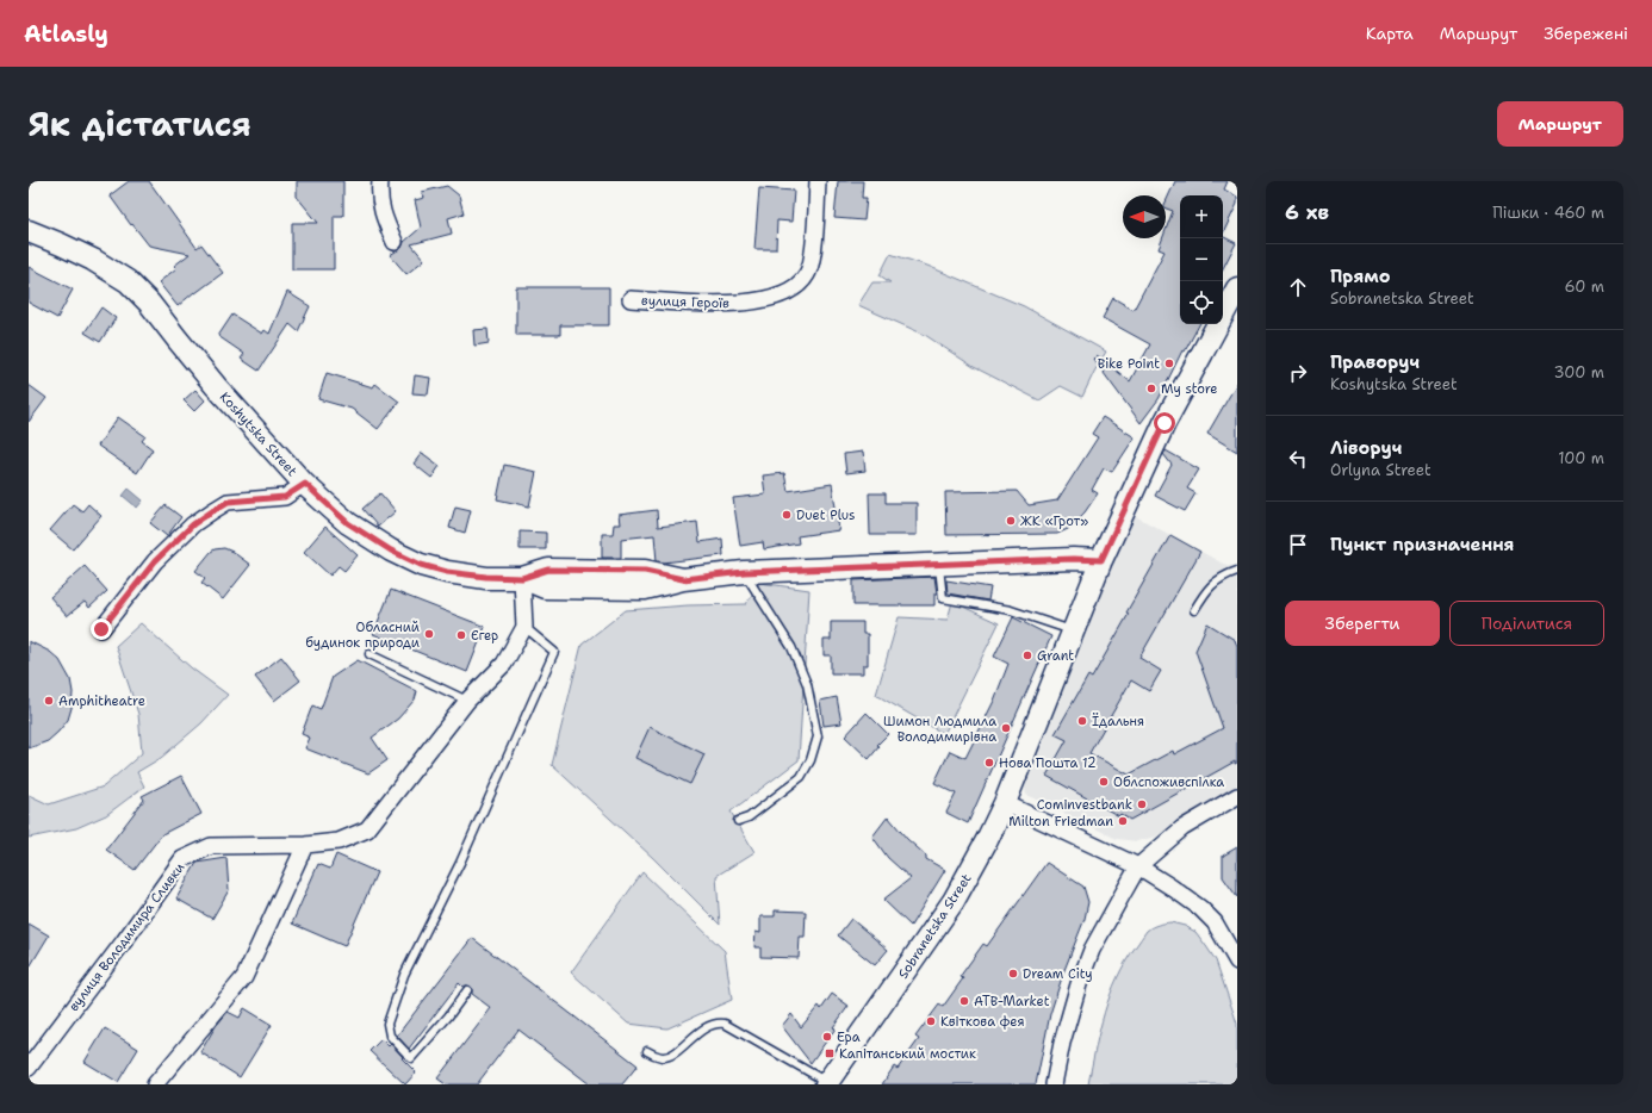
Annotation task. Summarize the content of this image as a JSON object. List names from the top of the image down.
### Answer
{
  "streets": {
    "street": [
      "вулиця Героїв",
      "Koshytska Street",
      "Sobranetska Street",
      "вулиця Володимира Сливки"
    ]
  },
  "crossings": [
    ["Koshytska Street", "Sobranetska Street"]
  ],
  "places": {
    "other": [
      "Bike Point",
      "My store",
      "Duet Plus",
      "ЖК «Грот»",
      "Обласний будинок природи",
      "Єгер",
      "Grant",
      "Amphitheatre",
      "Їдальня",
      "Шимон Людмила Володимирівна",
      "Нова Пошта 12",
      "Облспоживспілка",
      "Cominvestbank",
      "Milton Friedman",
      "Dream City",
      "ATB-Market",
      "Квіткова фея",
      "Ера"
    ],
    "transit": ["Капітанський мостик"]
  },
  "north": "left",
  "page": {
    "header": "Atlasly",
    "nav": ["Карта", "Маршрут", "Збережені"],
    "title": "Як дістатися",
    "buttons": [
      "Маршрут",
      ["Зберегти", "Поділитися"]
    ],
    "heading": ["6 хв", "Пішки · 460 m"],
    "map_buttons": ["+", "−"],
    "list": [
      ["Прямо", "Sobranetska Street", "60 m"],
      ["Праворуч", "Koshytska Street", "300 m"],
      ["Ліворуч", "Orlyna Street", "100 m"],
      "Пункт призначення"
    ]
  }
}
